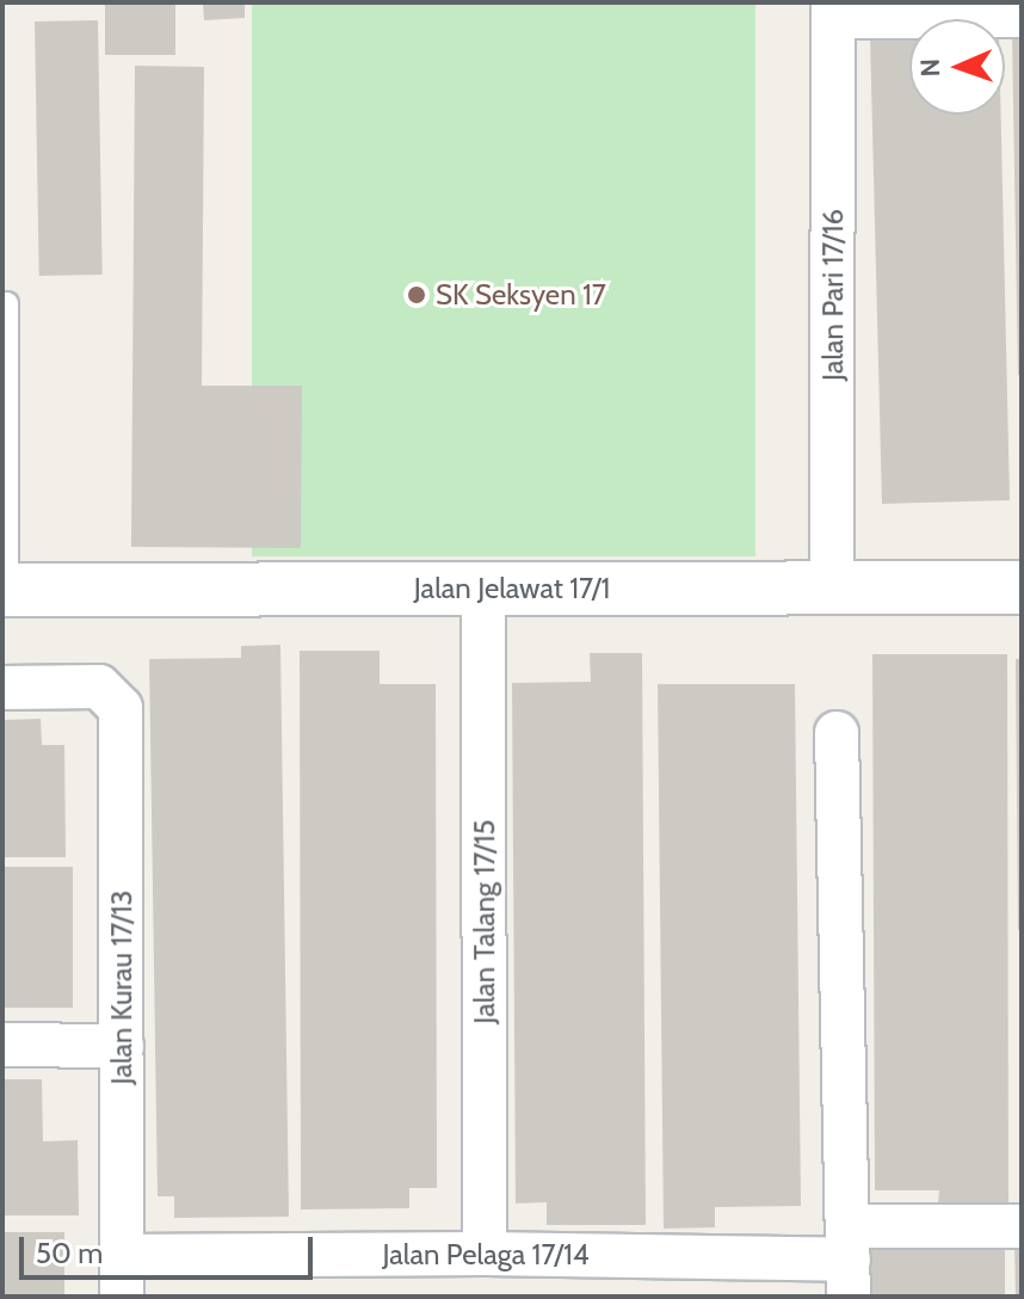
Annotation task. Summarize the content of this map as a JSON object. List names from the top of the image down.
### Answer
{
  "streets": {
    "street": [
      "Jalan Pari 17/16",
      "Jalan Jelawat 17/1",
      "Jalan Talang 17/15",
      "Jalan Kurau 17/13",
      "Jalan Pelaga 17/14"
    ]
  },
  "crossings": [
    ["Jalan Pari 17/16", "Jalan Jelawat 17/1"],
    ["Jalan Jelawat 17/1", "Jalan Talang 17/15"],
    ["Jalan Talang 17/15", "Jalan Pelaga 17/14"],
    ["Jalan Kurau 17/13", "Jalan Pelaga 17/14"]
  ],
  "places": ["SK Seksyen 17"],
  "scale_bar": "50 m",
  "north": "left"
}
